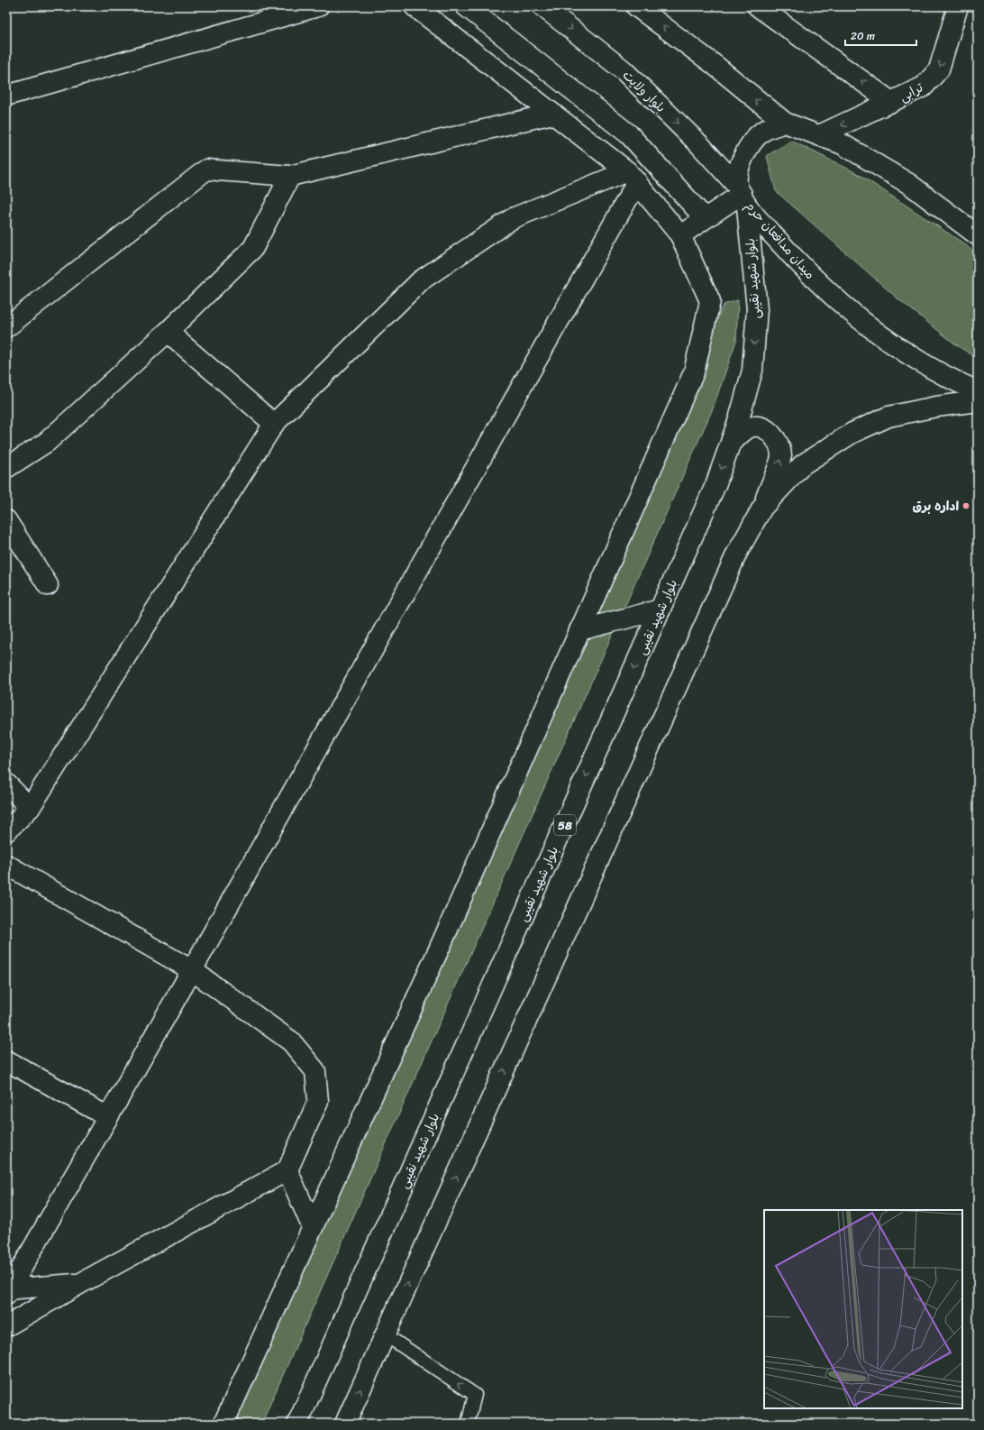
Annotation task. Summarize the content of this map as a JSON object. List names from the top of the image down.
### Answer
{
  "streets": {
    "street": [
      "بلوار ولایت",
      "ترابی",
      "میدان مدافعان حرم",
      "بلوار شهید نقیبی",
      "58"
    ]
  },
  "crossings": [
    ["بلوار ولایت", "میدان مدافعان حرم"],
    ["بلوار ولایت", "بلوار شهید نقیبی"],
    ["میدان مدافعان حرم", "بلوار شهید نقیبی"]
  ],
  "one_way": ["ترابی"],
  "places": ["اداره برق"],
  "scale_bar": "20 m"
}
